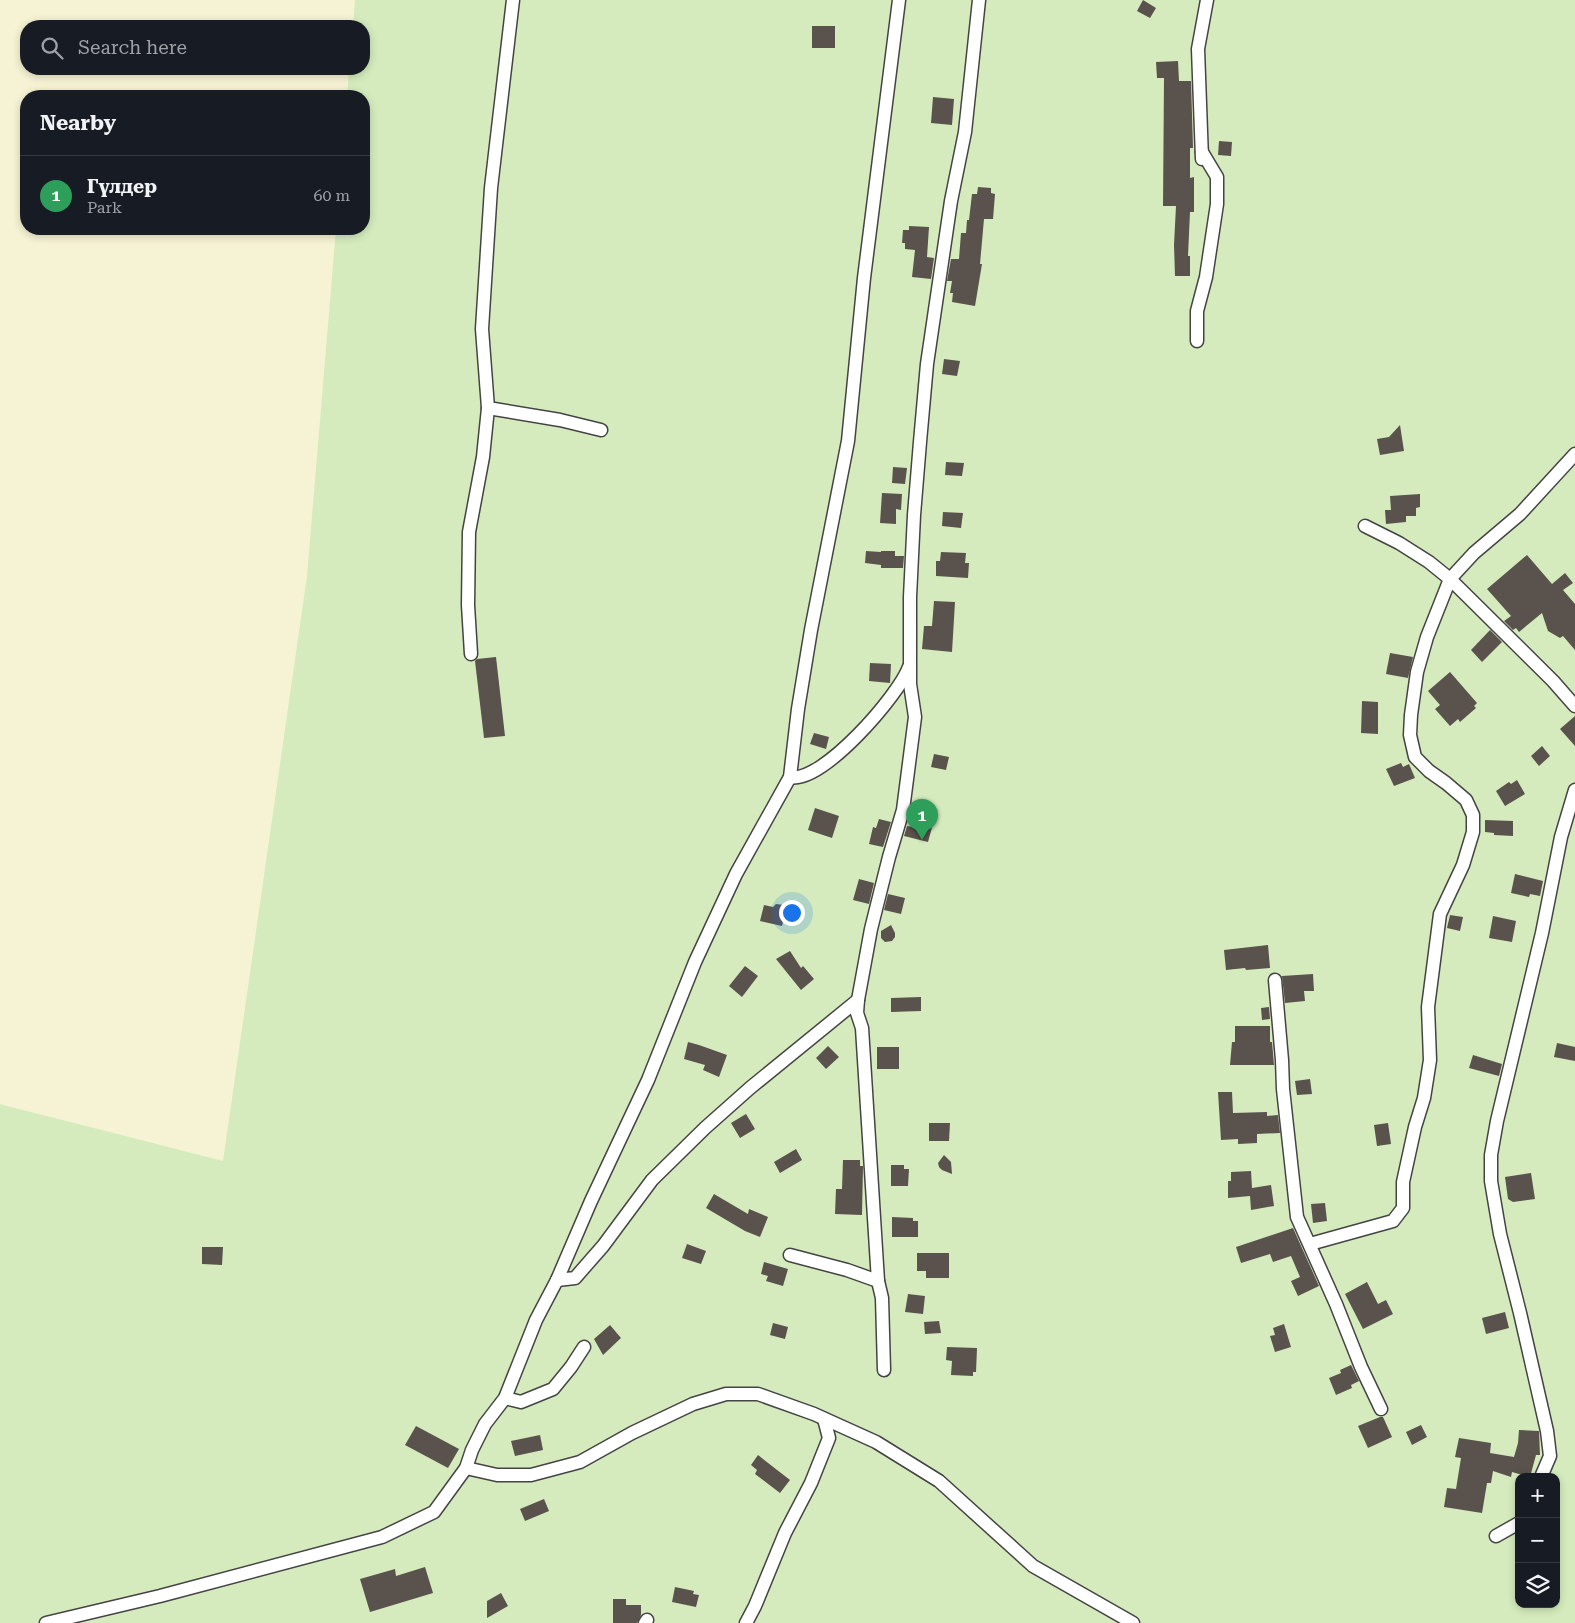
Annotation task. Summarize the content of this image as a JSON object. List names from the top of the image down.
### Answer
{
  "page": {
    "search": "Search here",
    "heading": "Nearby",
    "list": [
      {
        "mark": "1",
        "name": "Гүлдер",
        "note": "Park",
        "value": "60 m"
      }
    ],
    "pins": "1",
    "map_buttons": ["+", "−"]
  }
}
